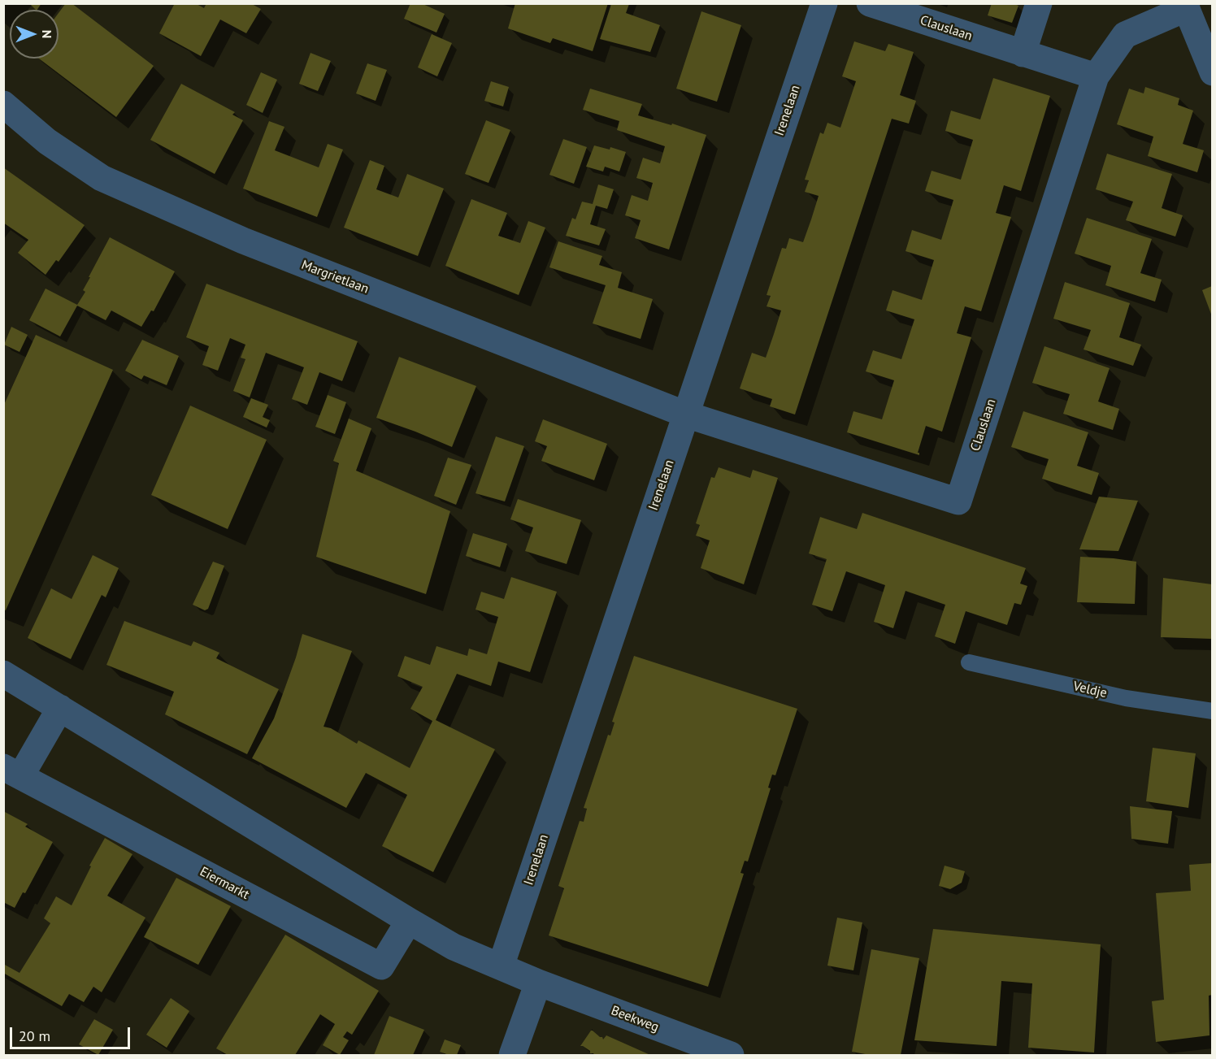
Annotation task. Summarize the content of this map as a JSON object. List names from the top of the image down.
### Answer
{
  "streets": {
    "street": [
      "Clauslaan",
      "Irenelaan",
      "Margrietlaan",
      "Eiermarkt",
      "Beekweg"
    ],
    "lane": ["Veldje"]
  },
  "crossings": [
    ["Clauslaan", "Irenelaan"],
    ["Clauslaan", "Margrietlaan"],
    ["Irenelaan", "Margrietlaan"]
  ],
  "scale_bar": "20 m",
  "north": "right"
}
